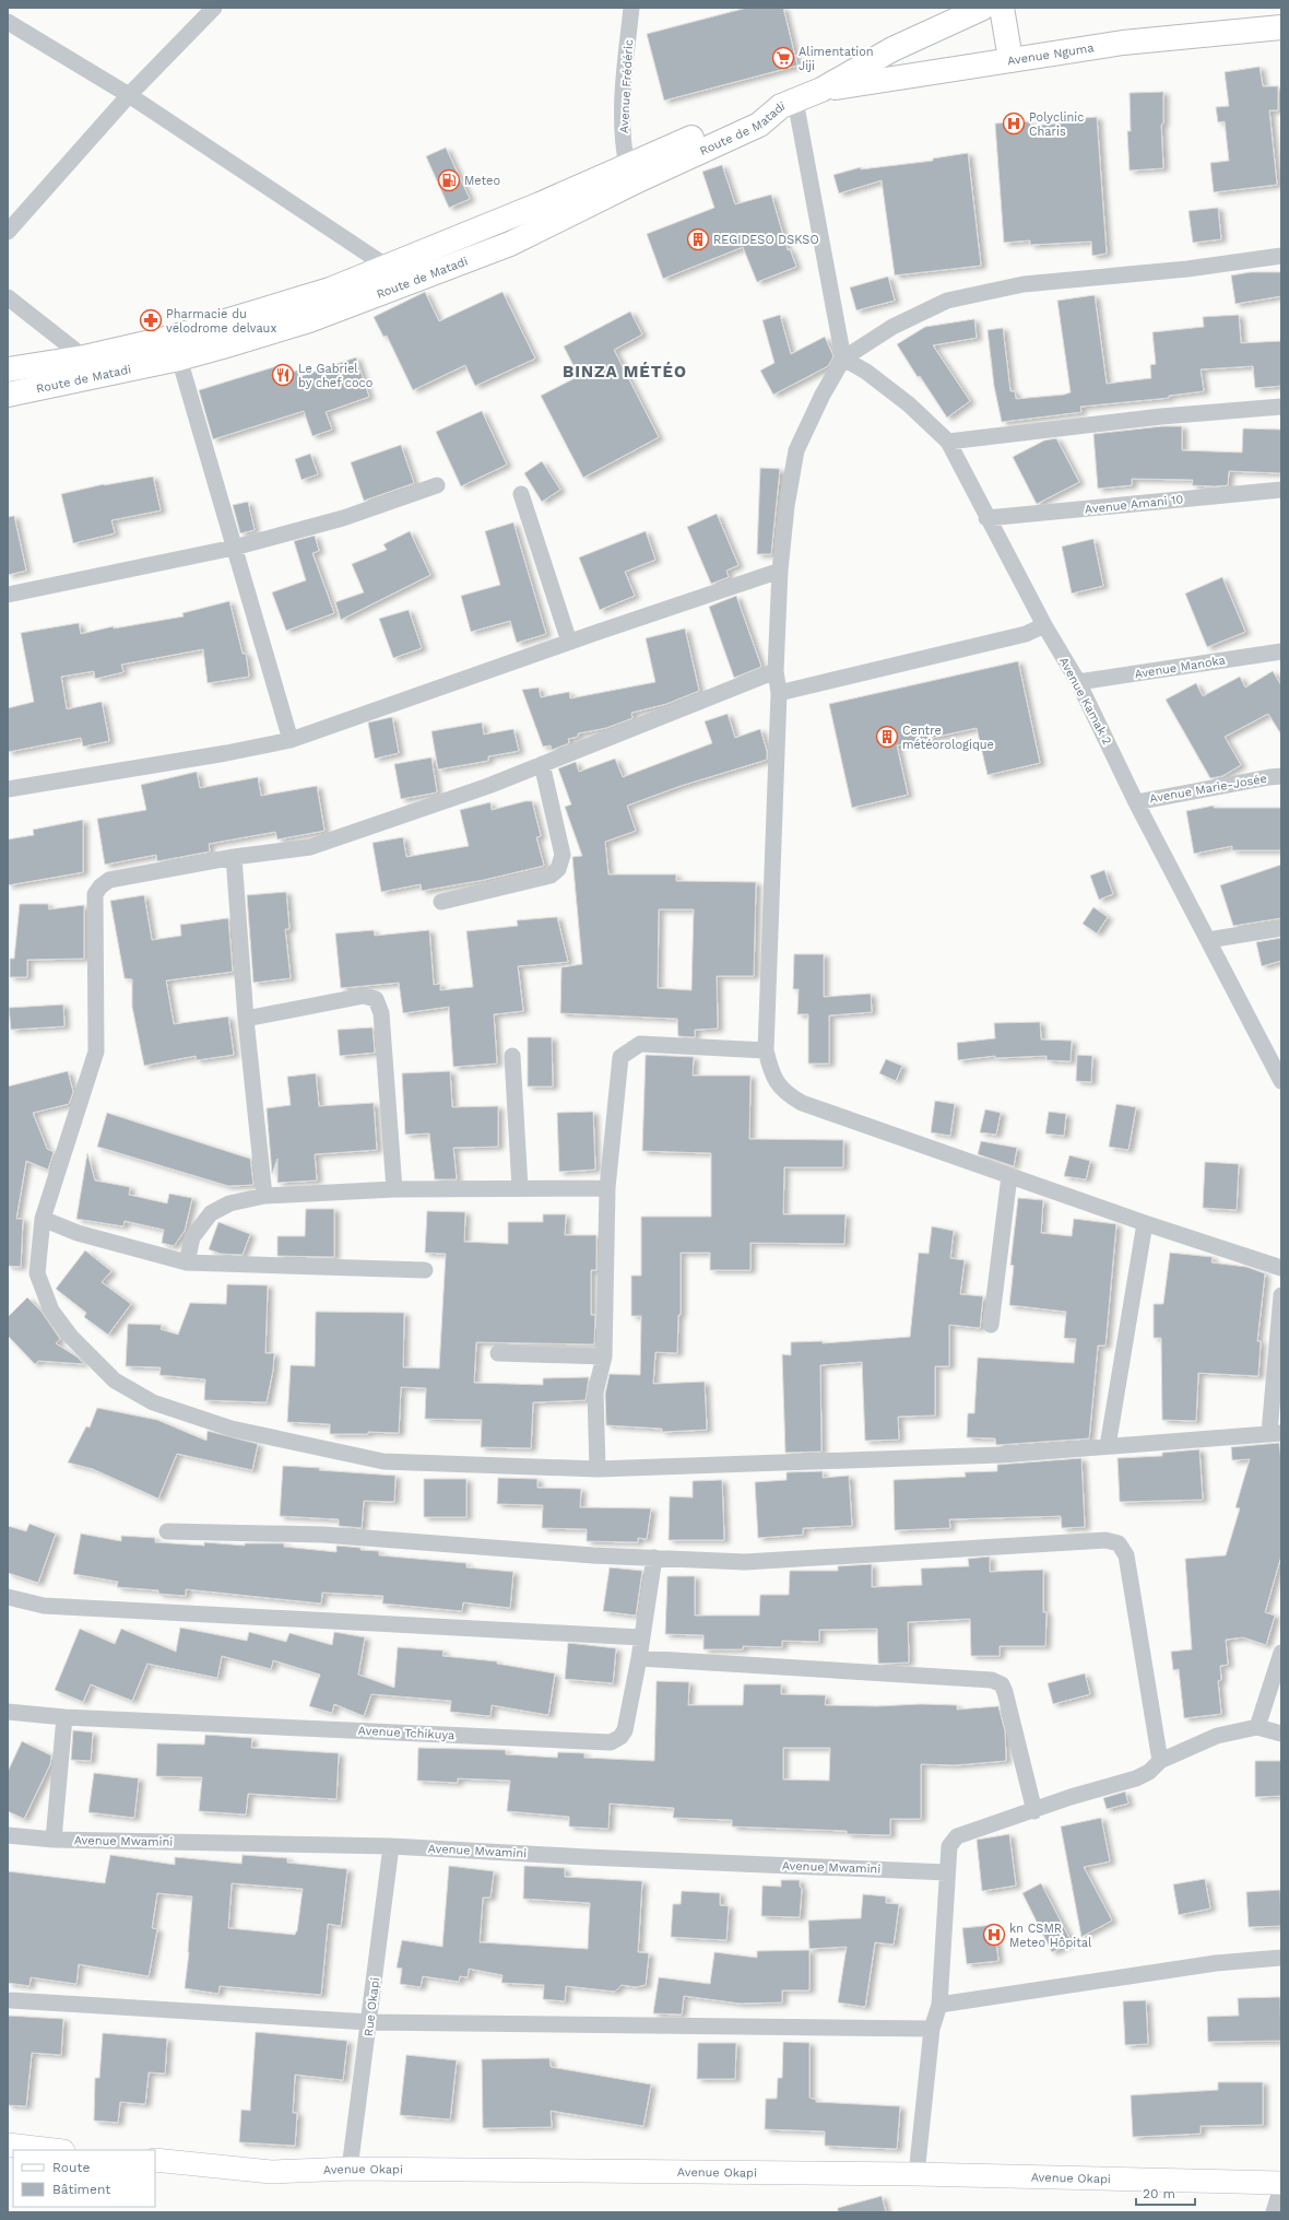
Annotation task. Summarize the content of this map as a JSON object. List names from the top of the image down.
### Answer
{
  "streets": {
    "main road": ["Avenue Nguma", "Route de Matadi"],
    "street": [
      "Avenue Frédéric",
      "Avenue Amani 10",
      "Avenue Manoka",
      "Avenue Kamak 2",
      "Avenue Marie-Josée",
      "Avenue Tchikuya",
      "Avenue Mwamini",
      "Rue Okapi",
      "Avenue Okapi"
    ]
  },
  "crossings": [
    ["Avenue Frédéric", "Route de Matadi"],
    ["Avenue Amani 10", "Avenue Kamak 2"],
    ["Avenue Manoka", "Avenue Kamak 2"],
    ["Avenue Kamak 2", "Avenue Marie-Josée"],
    ["Avenue Mwamini", "Rue Okapi"],
    ["Rue Okapi", "Avenue Okapi"]
  ],
  "districts": ["BINZA MÉTÉO"],
  "places": {
    "supermarket": ["Alimentation Jiji"],
    "hospital": ["Polyclinic Charis", "kn CSMR Meteo Hôpital"],
    "fuel station": ["Meteo"],
    "building": ["REGIDESO DSKSO", "Centre météorologique"],
    "pharmacy": ["Pharmacie du velodrome delvaux"],
    "restaurant": ["Le Gabriel by chef coco"]
  },
  "legend": ["Route", "Bâtiment"],
  "scale_bar": "20 m"
}
